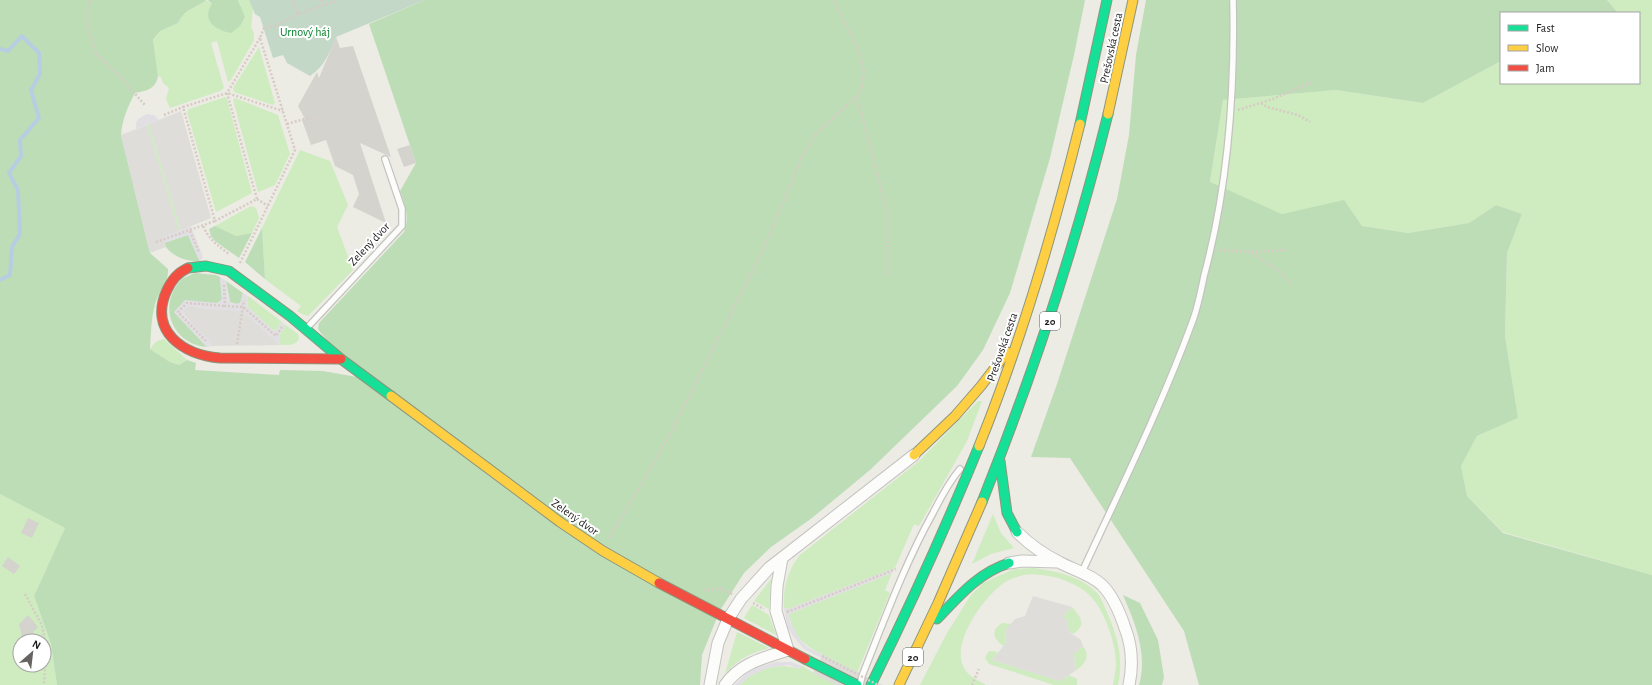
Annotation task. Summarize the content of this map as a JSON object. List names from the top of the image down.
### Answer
{
  "streets": {
    "main road": ["Prešovská cesta", "Zelený dvor", "20"]
  },
  "parks": ["Urnový háj"],
  "legend": ["Fast", "Slow", "Jam"],
  "north": "top right"
}
